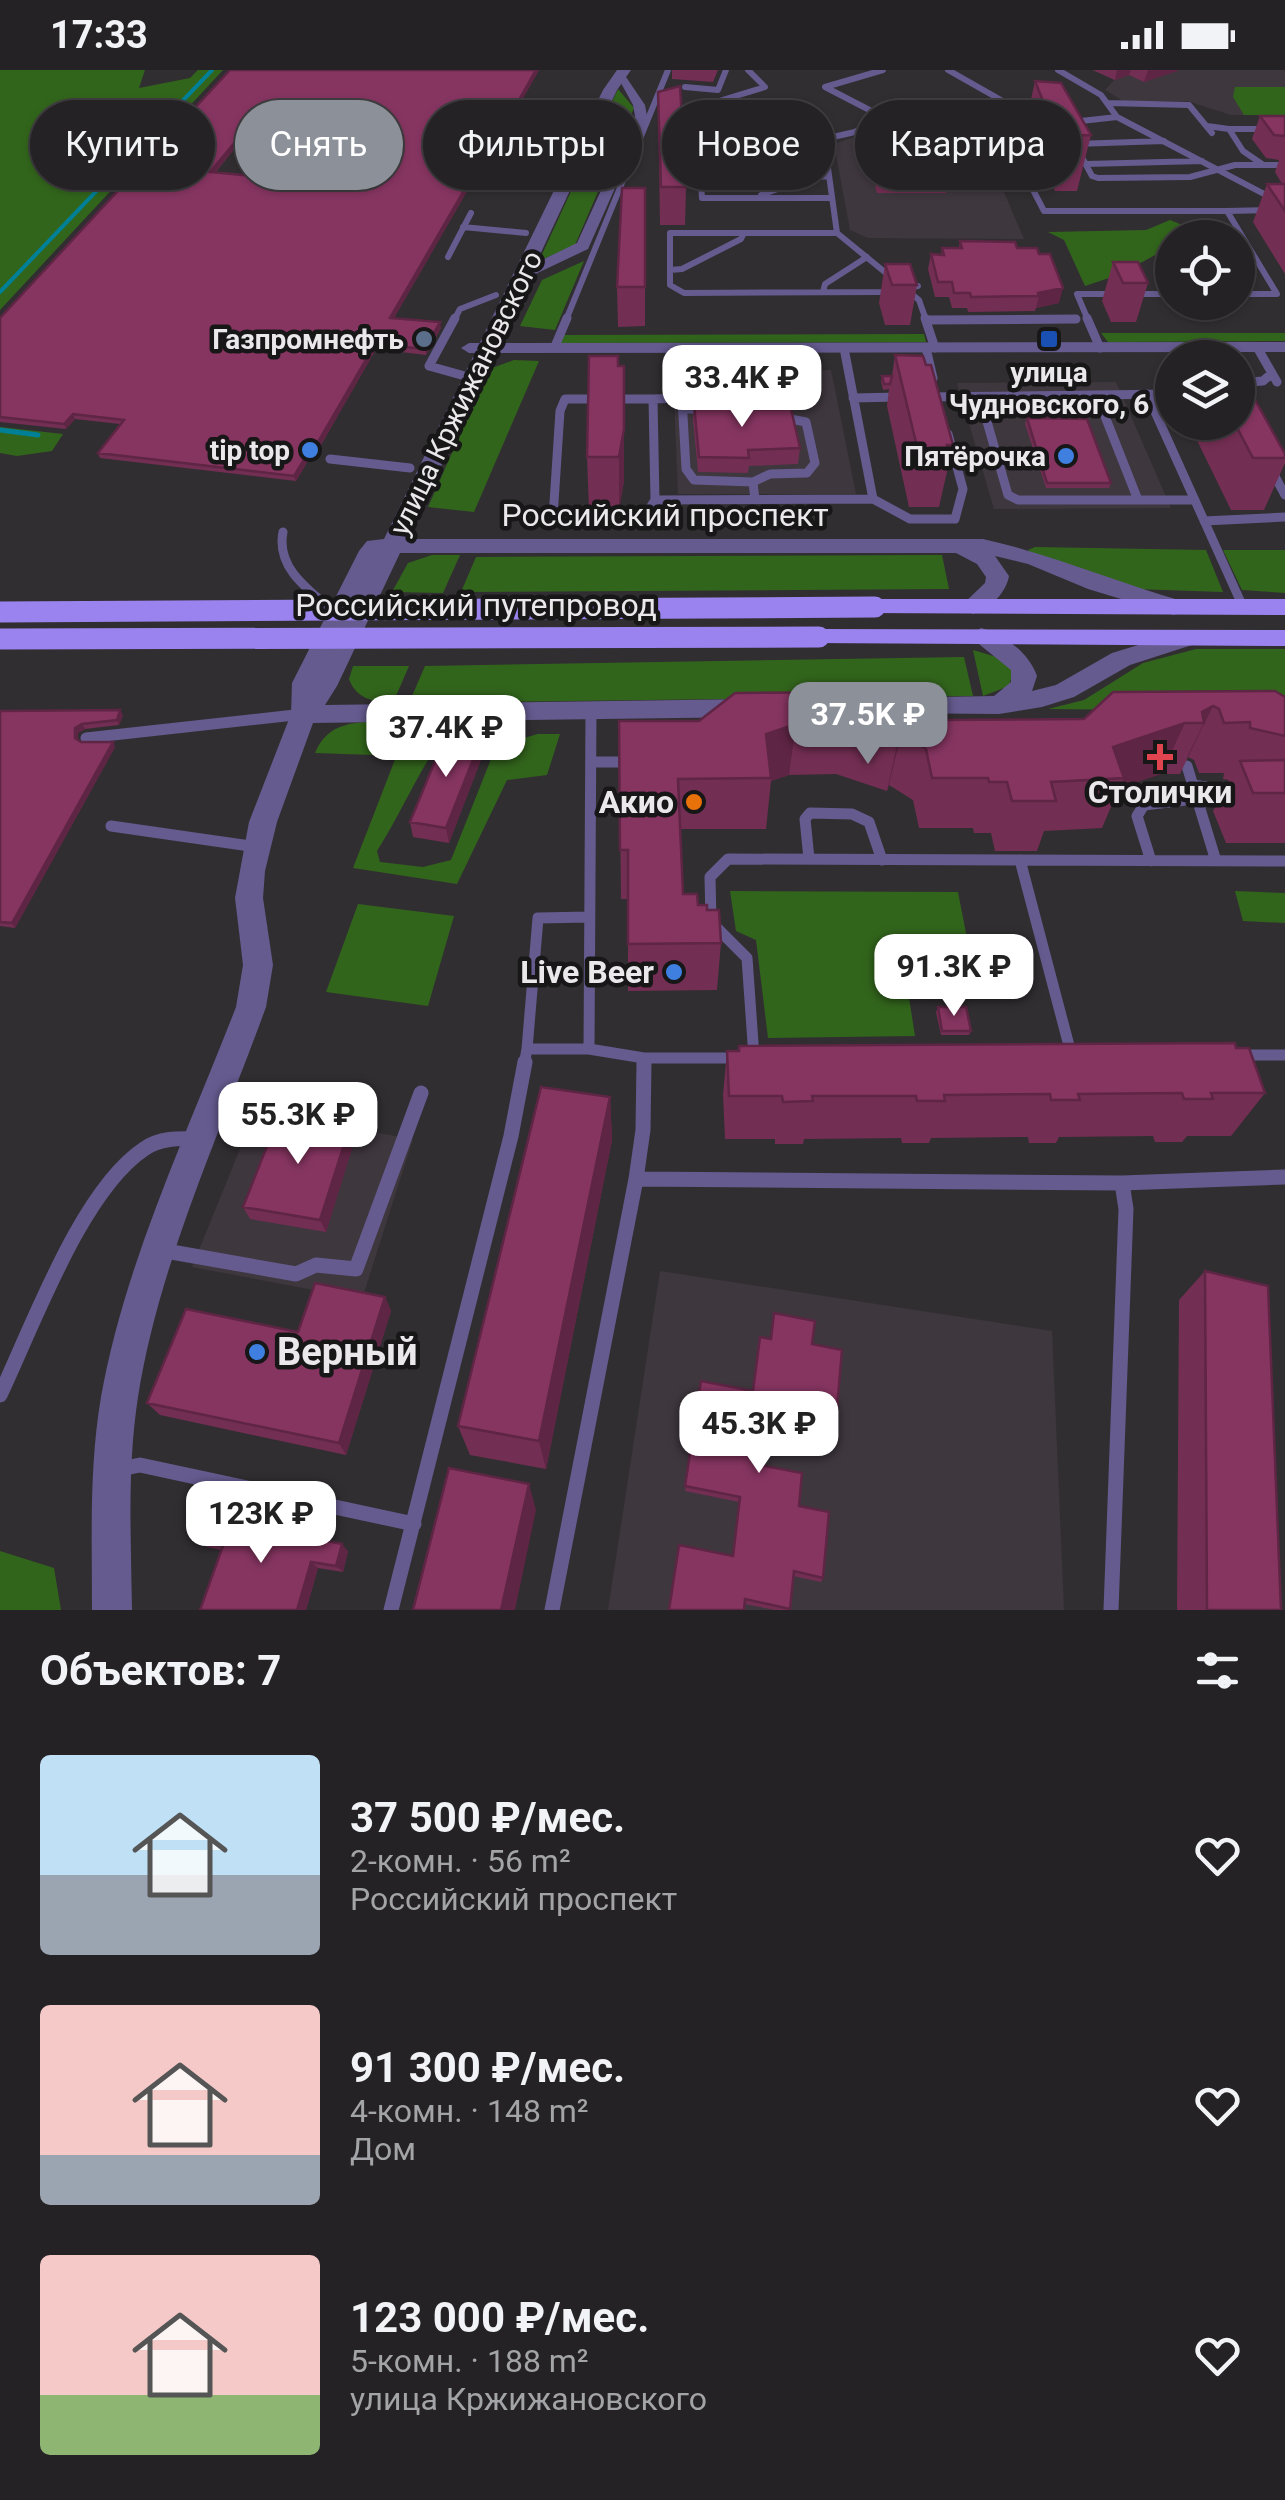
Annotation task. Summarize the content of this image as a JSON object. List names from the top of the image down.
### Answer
{
  "streets": {
    "main road": ["Российский проспект", "Российский путепровод"],
    "street": ["улица Кржижановского"]
  },
  "crossings": [
    ["улица Кржижановского", "Российский проспект"],
    ["Российский проспект", "Российский путепровод"]
  ],
  "places": {
    "other": [
      "Газпромнефть",
      "tip top",
      "Пятёрочка",
      "Акио",
      "Live Beer",
      "Верный"
    ],
    "transit": ["улица Чудновского, 6"],
    "health": ["Столички"]
  },
  "page": {
    "status": "17:33",
    "chip": [
      "Купить",
      "Снять",
      "Фильтры",
      "Новое",
      "Квартира"
    ],
    "price": [
      "33.4K ₽",
      "37.5K ₽",
      "37.4K ₽",
      "91.3K ₽",
      "55.3K ₽",
      "45.3K ₽",
      "123K ₽"
    ],
    "heading": "Объектов: 7",
    "list": [
      {
        "name": "37 500 ₽/мес.",
        "note": "2-комн. · 56 m² · Российский проспект"
      },
      {
        "name": "91 300 ₽/мес.",
        "note": "4-комн. · 148 m² · Дом"
      },
      {
        "name": "123 000 ₽/мес.",
        "note": "5-комн. · 188 m² · улица Кржижановского"
      }
    ]
  }
}
